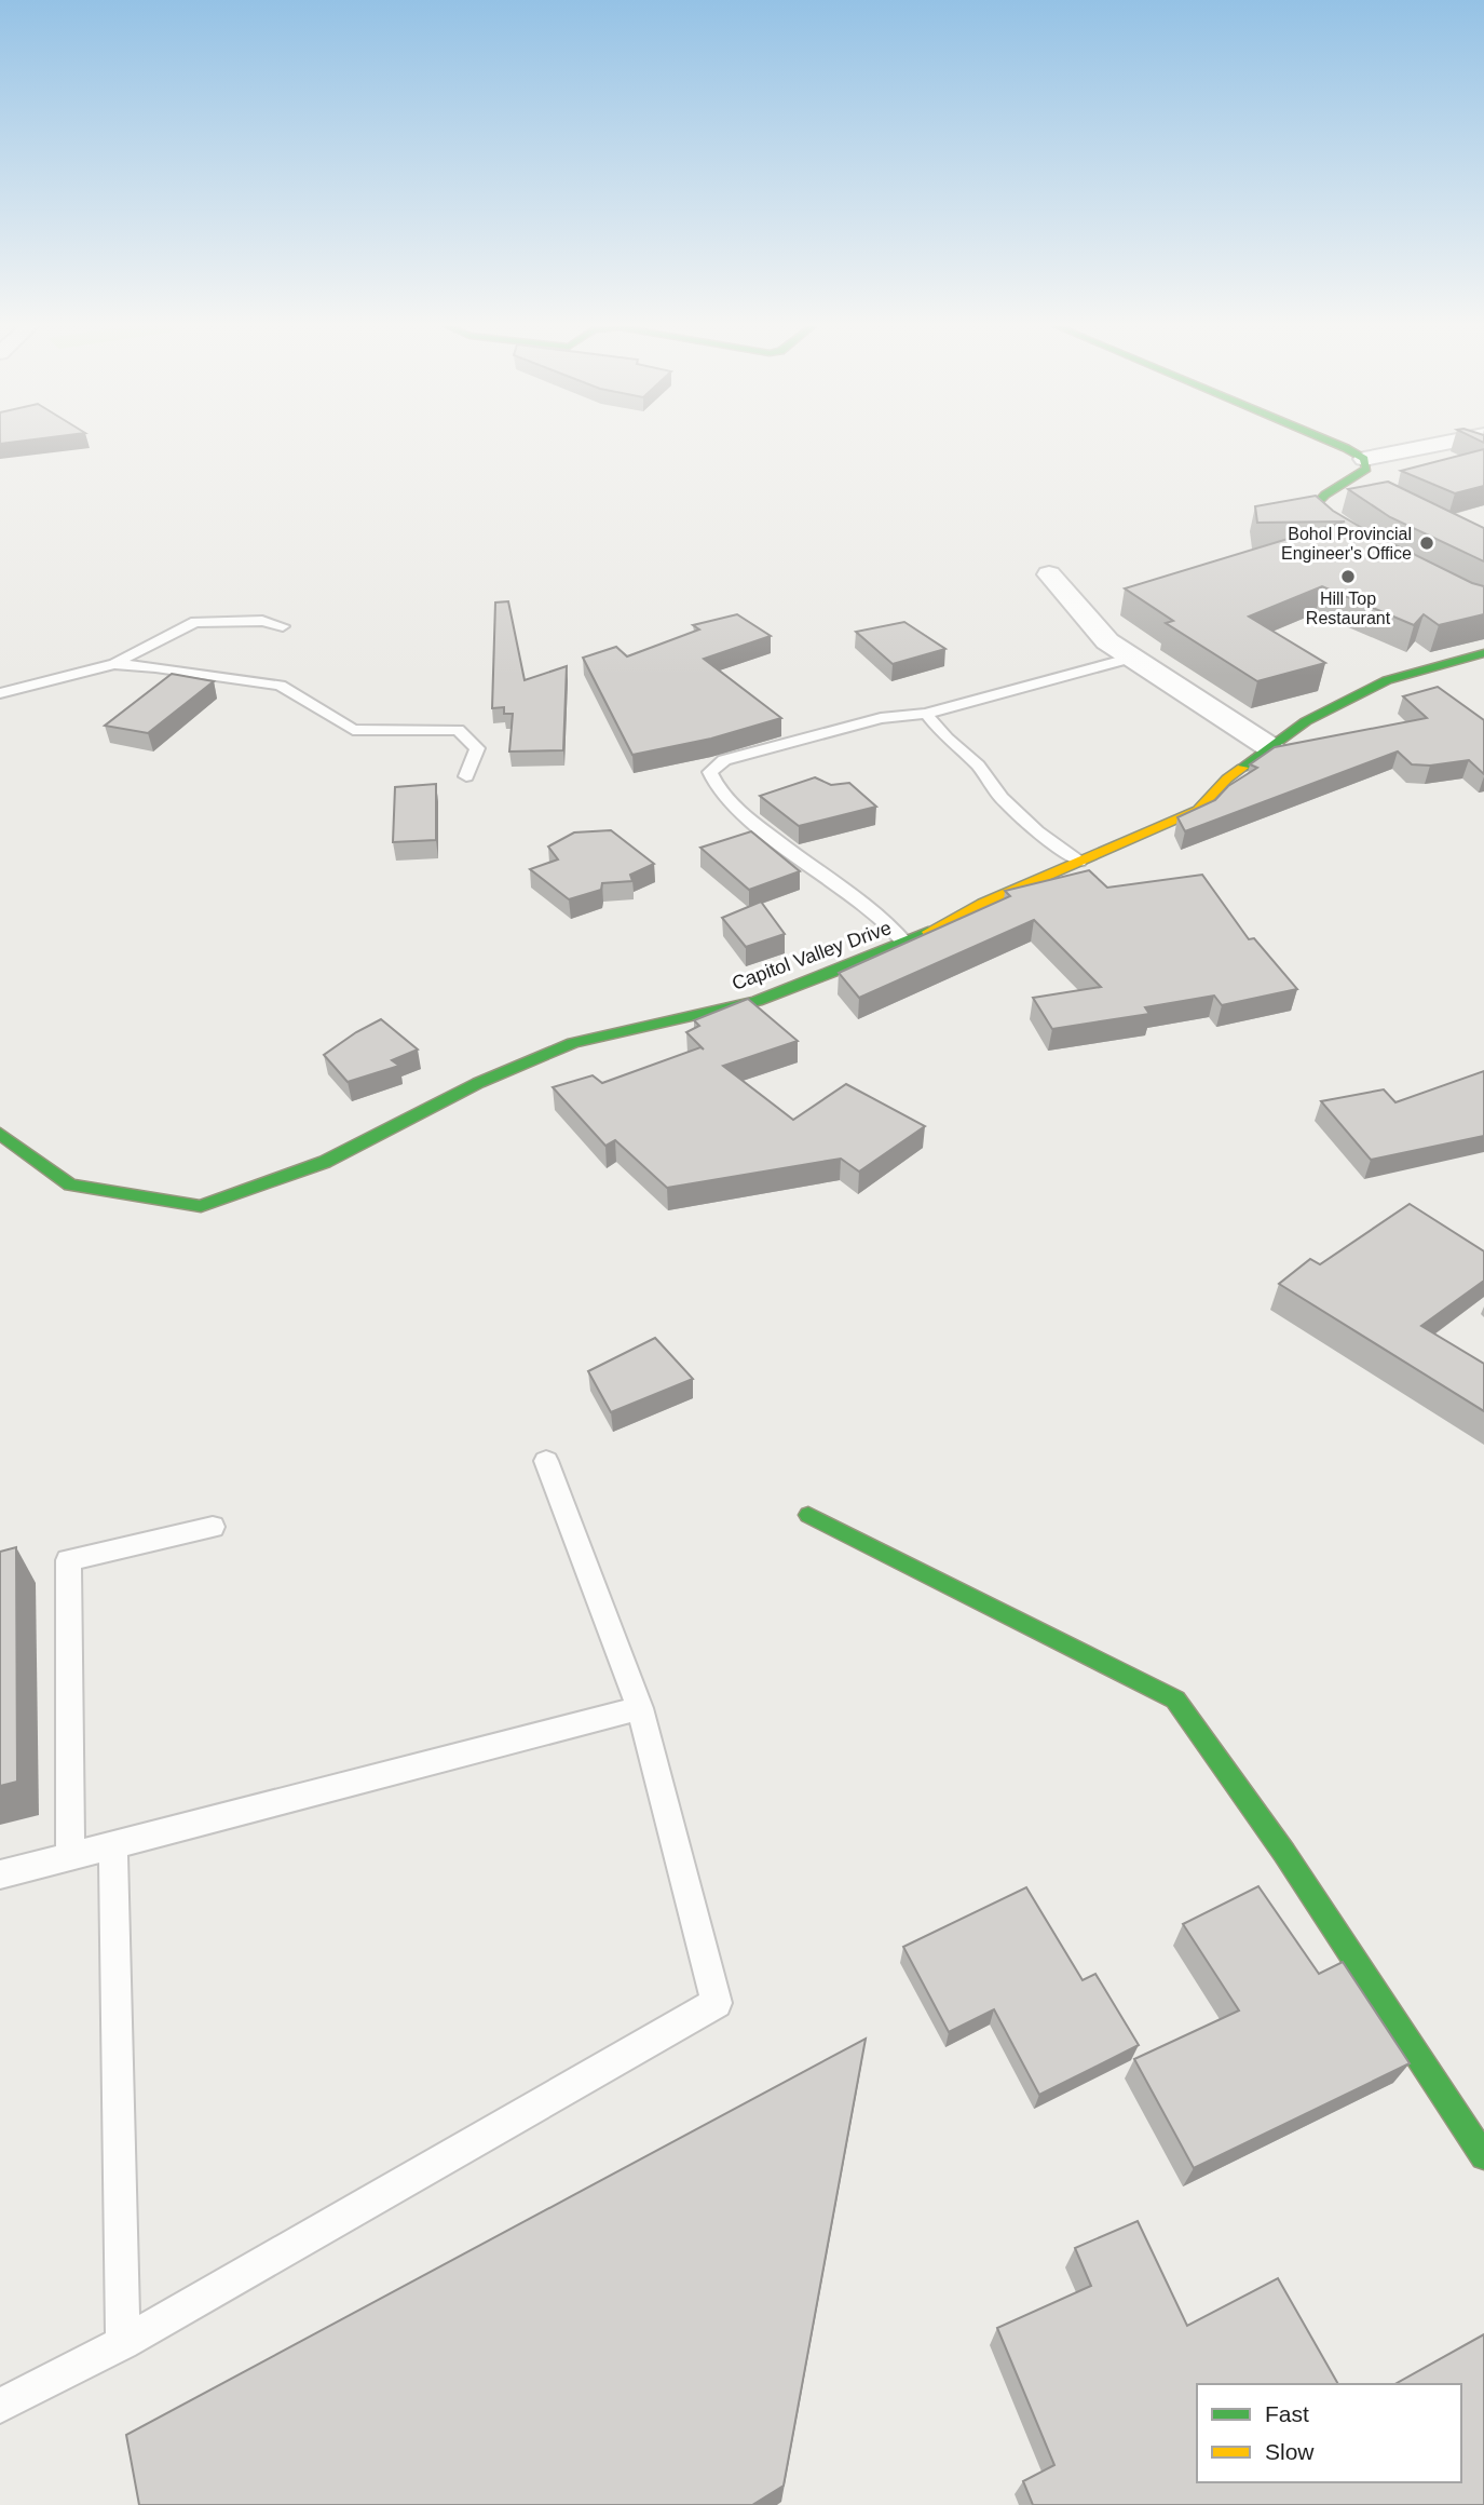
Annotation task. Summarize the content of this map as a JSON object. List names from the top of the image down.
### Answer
{
  "streets": {
    "street": ["Capitol Valley Drive"]
  },
  "places": ["Bohol Provincial Engineer's Office", "Hill Top Restaurant"],
  "legend": ["Fast", "Slow"]
}
